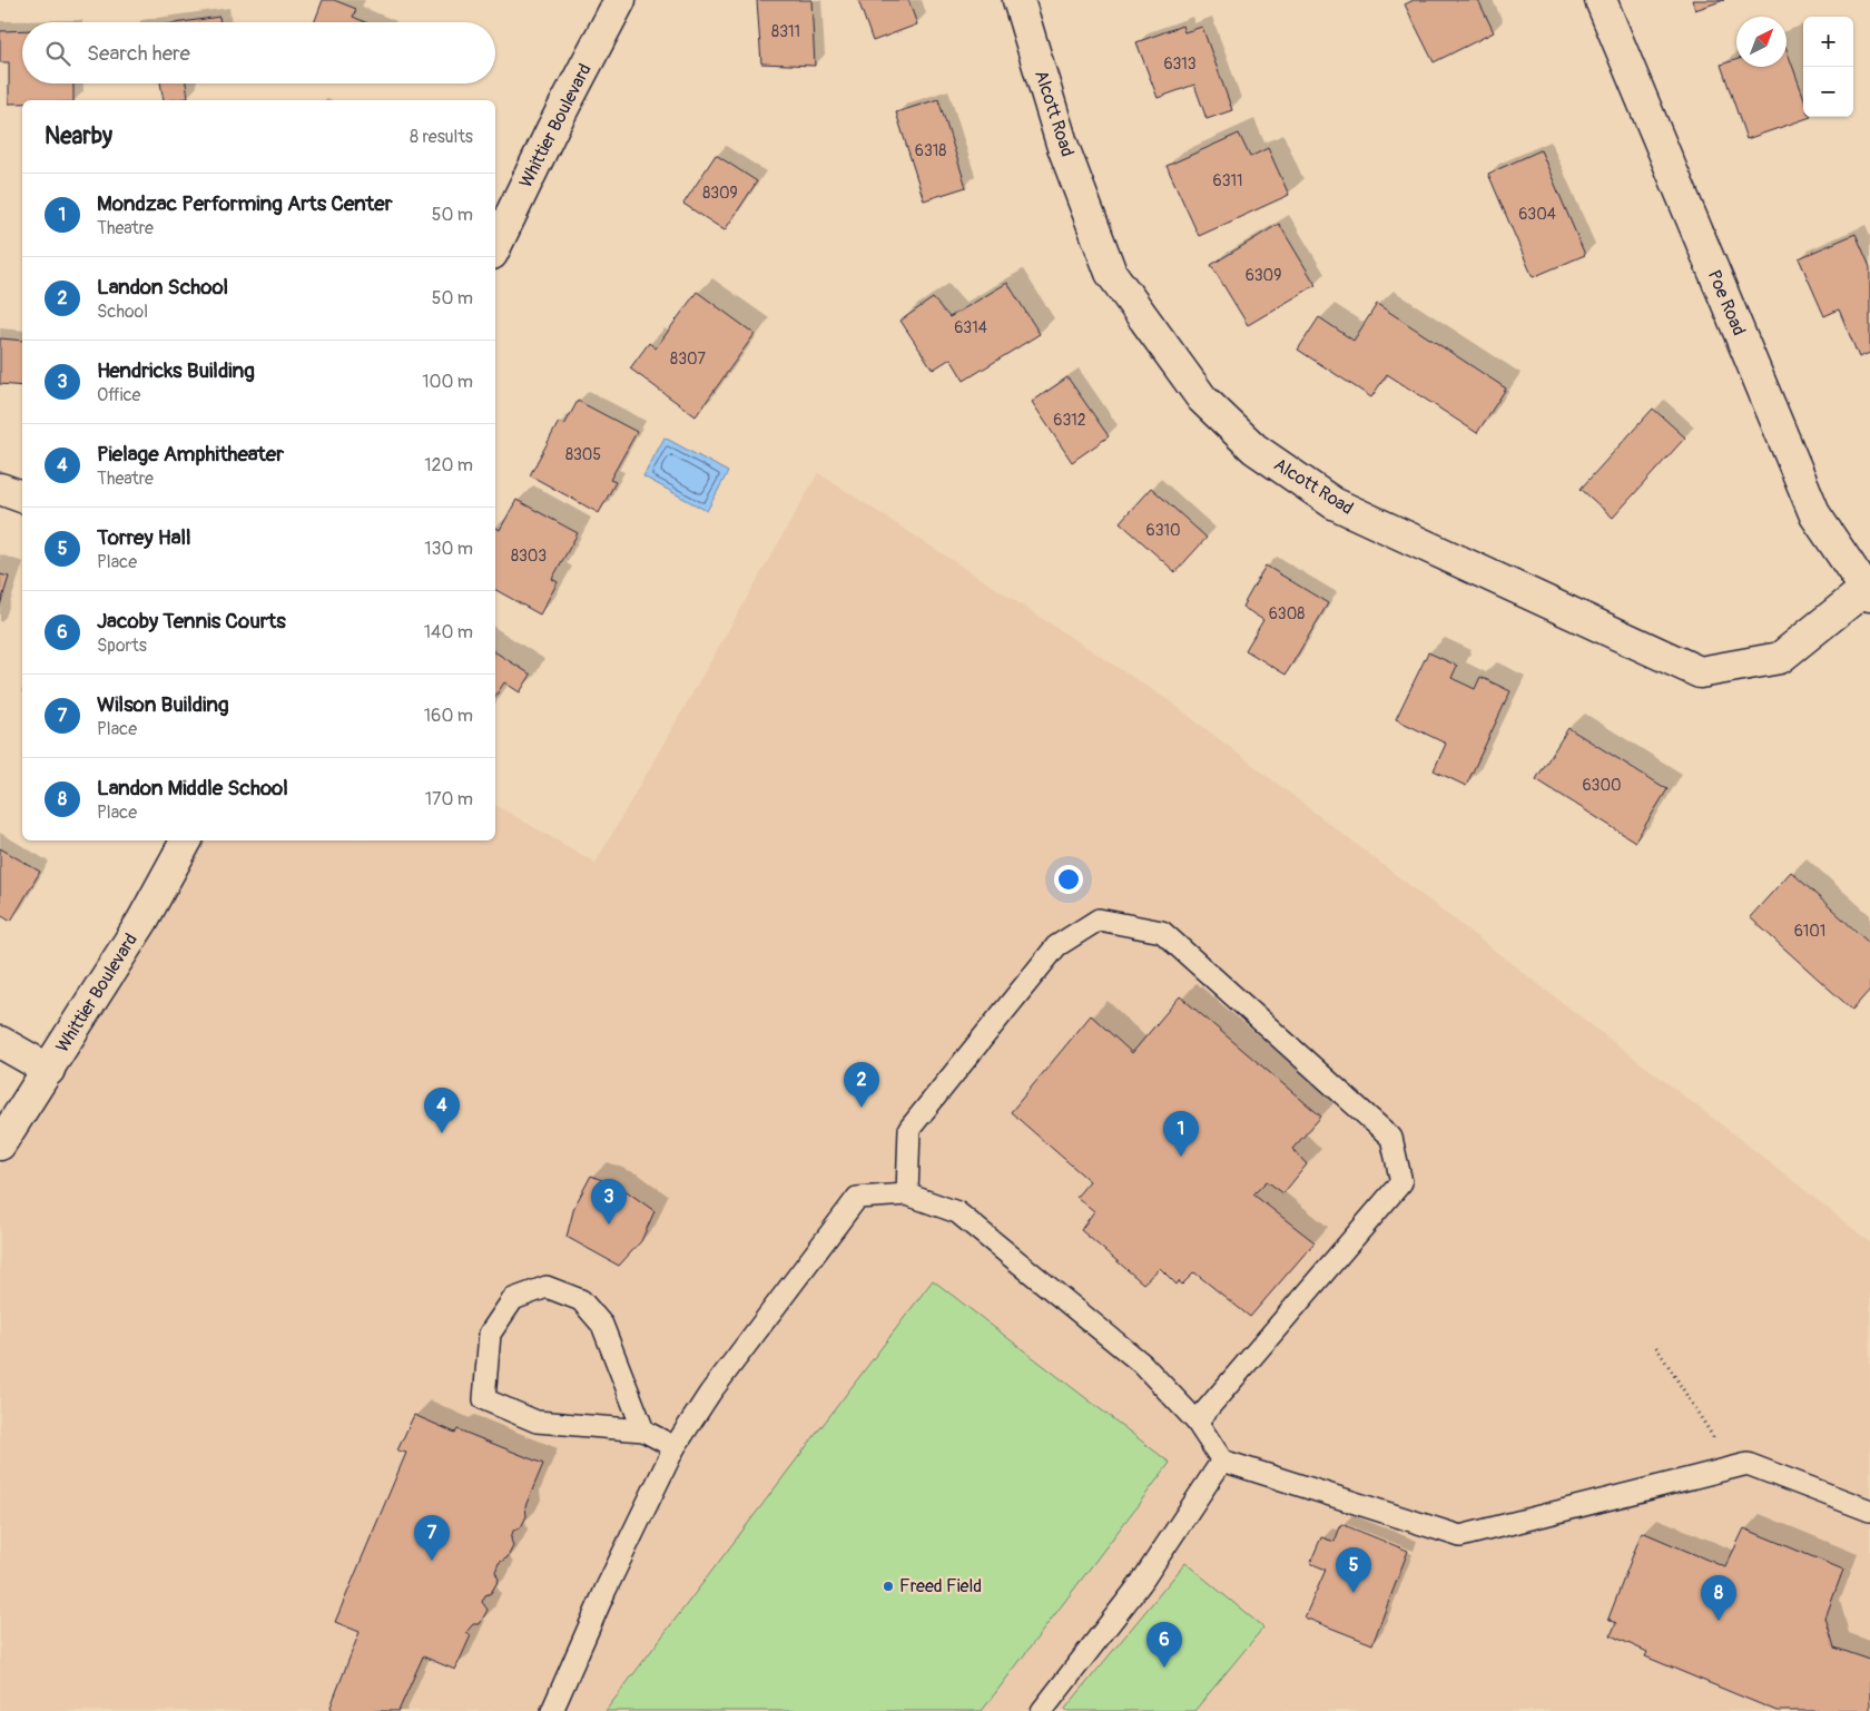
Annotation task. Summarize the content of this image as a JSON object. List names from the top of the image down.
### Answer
{
  "streets": {
    "street": ["Alcott Road", "Whittier Boulevard", "Poe Road"]
  },
  "crossings": [
    ["Alcott Road", "Poe Road"]
  ],
  "places": ["Freed Field"],
  "house_numbers": [
    "8311",
    "6313",
    "6318",
    "6311",
    "8309",
    "6304",
    "6309",
    "6314",
    "8307",
    "6312",
    "8305",
    "6310",
    "8303",
    "6308",
    "6300",
    "6101"
  ],
  "north": "top right",
  "page": {
    "map_buttons": ["+", "−"],
    "search": "Search here",
    "heading": ["Nearby", "8 results"],
    "list": [
      {
        "mark": "1",
        "name": "Mondzac Performing Arts Center",
        "note": "Theatre",
        "value": "50 m"
      },
      {
        "mark": "2",
        "name": "Landon School",
        "note": "School",
        "value": "50 m"
      },
      {
        "mark": "3",
        "name": "Hendricks Building",
        "note": "Office",
        "value": "100 m"
      },
      {
        "mark": "4",
        "name": "Pielage Amphitheater",
        "note": "Theatre",
        "value": "120 m"
      },
      {
        "mark": "5",
        "name": "Torrey Hall",
        "note": "Place",
        "value": "130 m"
      },
      {
        "mark": "6",
        "name": "Jacoby Tennis Courts",
        "note": "Sports",
        "value": "140 m"
      },
      {
        "mark": "7",
        "name": "Wilson Building",
        "note": "Place",
        "value": "160 m"
      },
      {
        "mark": "8",
        "name": "Landon Middle School",
        "note": "Place",
        "value": "170 m"
      }
    ],
    "pins": [
      "2",
      "4",
      "1",
      "3",
      "7",
      "5",
      "8",
      "6"
    ]
  }
}
